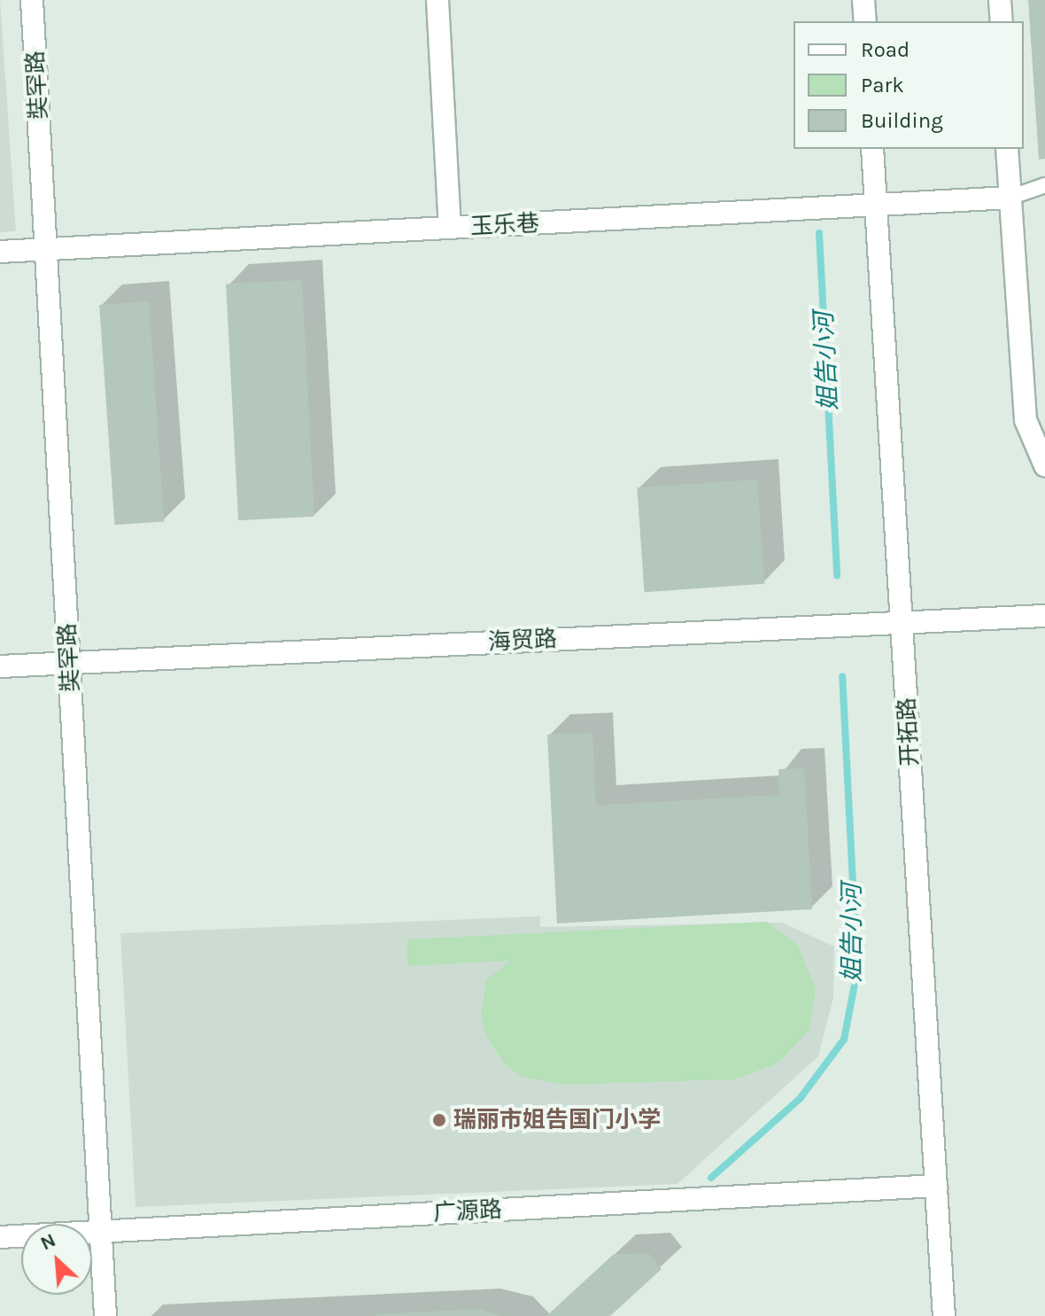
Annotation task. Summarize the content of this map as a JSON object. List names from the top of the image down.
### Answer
{
  "streets": {
    "street": [
      "奘罕路",
      "玉乐巷",
      "海贸路",
      "开拓路",
      "广源路"
    ]
  },
  "crossings": [
    ["奘罕路", "玉乐巷"],
    ["奘罕路", "海贸路"],
    ["奘罕路", "广源路"],
    ["玉乐巷", "开拓路"],
    ["海贸路", "开拓路"],
    ["开拓路", "广源路"]
  ],
  "water": ["姐告小河"],
  "places": ["瑞丽市姐告国门小学"],
  "legend": ["Road", "Park", "Building"],
  "north": "top left"
}
